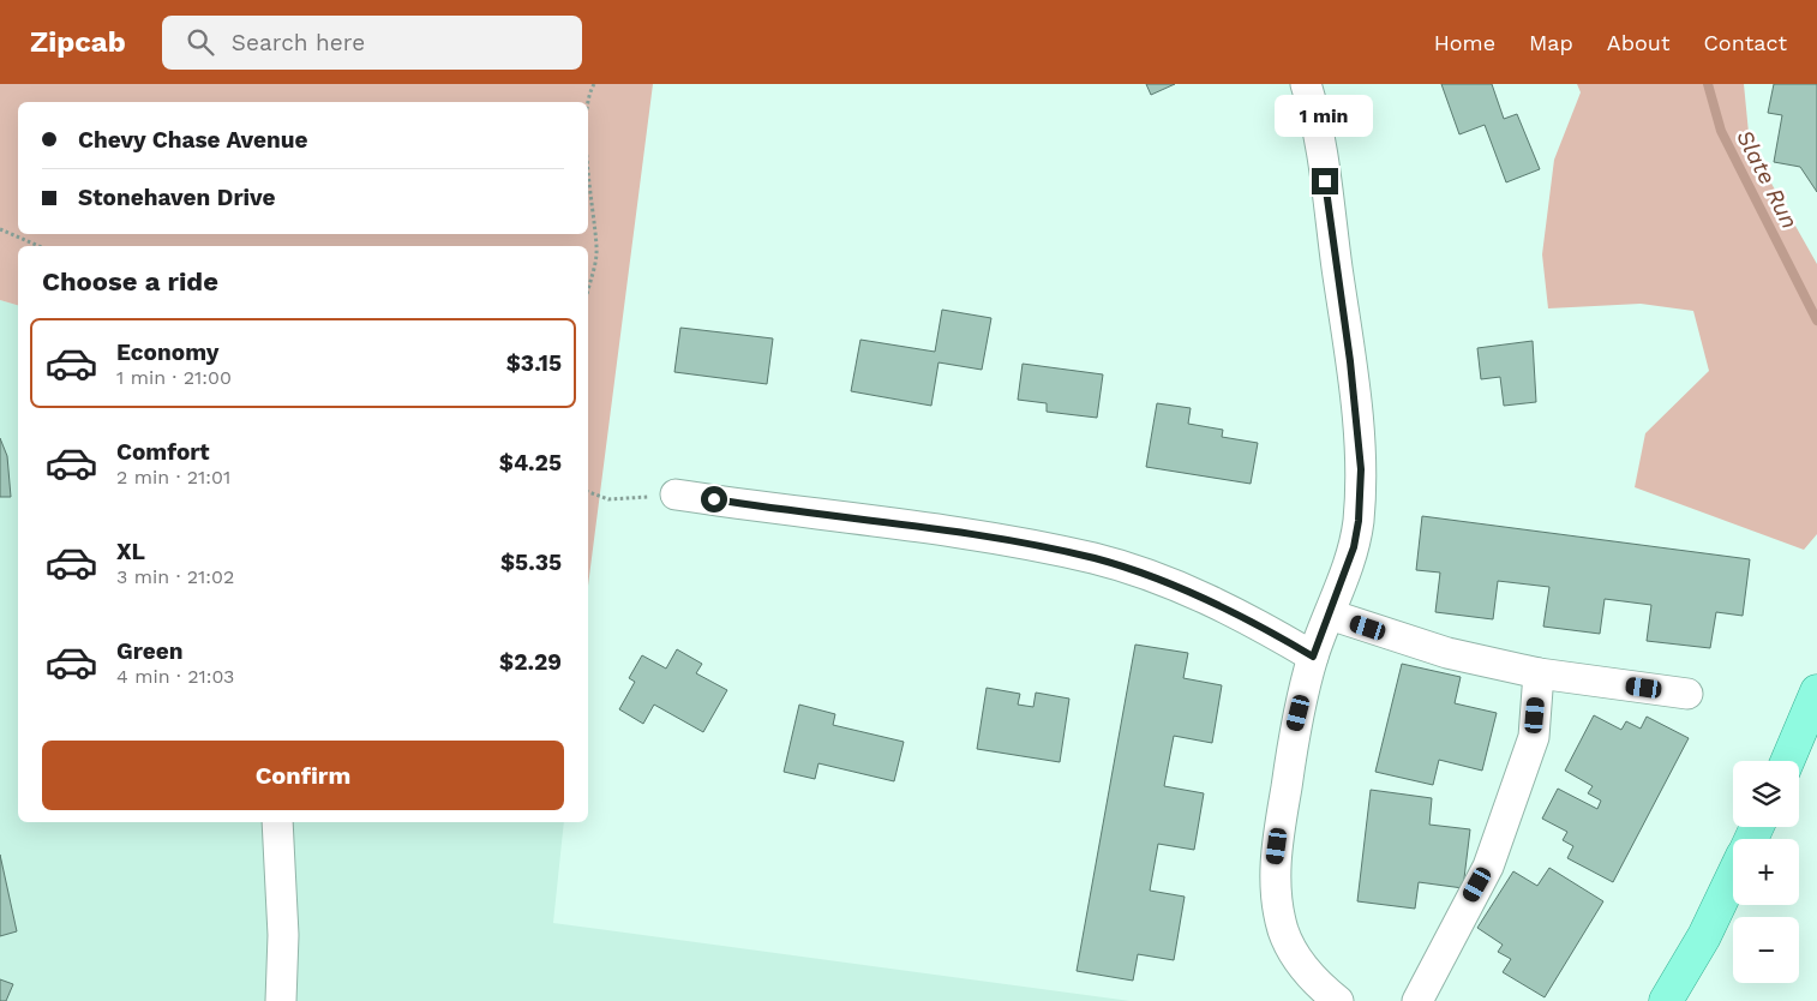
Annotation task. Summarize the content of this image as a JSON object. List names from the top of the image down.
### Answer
{
  "water": ["Slate Run"],
  "page": {
    "header": "Zipcab",
    "search": "Search here",
    "nav": [
      "Home",
      "Map",
      "About",
      "Contact"
    ],
    "bubble": "1 min",
    "banner": ["Chevy Chase Avenue", "Stonehaven Drive"],
    "heading": "Choose a ride",
    "list": [
      {
        "name": "Economy",
        "note": "1 min · 21:00",
        "value": "$3.15"
      },
      {
        "name": "Comfort",
        "note": "2 min · 21:01",
        "value": "$4.25"
      },
      {
        "name": "XL",
        "note": "3 min · 21:02",
        "value": "$5.35"
      },
      {
        "name": "Green",
        "note": "4 min · 21:03",
        "value": "$2.29"
      }
    ],
    "buttons": "Confirm",
    "map_buttons": ["+", "−"]
  }
}
